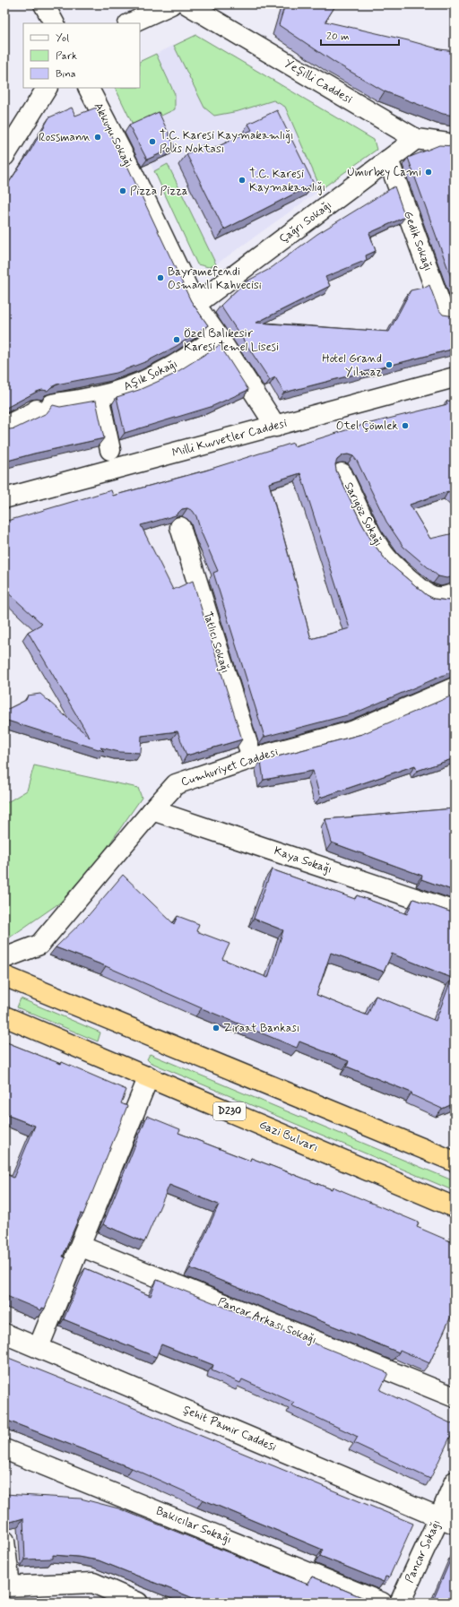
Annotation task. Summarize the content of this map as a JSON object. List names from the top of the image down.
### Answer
{
  "streets": {
    "highway": ["D230", "Gazi Bulvarı"],
    "street": [
      "Yeşilli Caddesi",
      "Akkuyu Sokağı",
      "Çağrı Sokağı",
      "Gedik Sokağı",
      "Aşık Sokağı",
      "Milli Kuvvetler Caddesi",
      "Sarıgöz Sokağı",
      "Tatlıcı Sokağı",
      "Cumhuriyet Caddesi",
      "Kaya Sokağı",
      "Pancar Arkası Sokağı",
      "Şehit Pamir Caddesi",
      "Bakıcılar Sokağı",
      "Pancar Sokağı"
    ]
  },
  "crossings": [
    ["Yeşilli Caddesi", "Çağrı Sokağı"],
    ["Akkuyu Sokağı", "Çağrı Sokağı"],
    ["Akkuyu Sokağı", "Aşık Sokağı"],
    ["Akkuyu Sokağı", "Milli Kuvvetler Caddesi"],
    ["Çağrı Sokağı", "Gedik Sokağı"],
    ["Tatlıcı Sokağı", "Cumhuriyet Caddesi"],
    ["Cumhuriyet Caddesi", "Kaya Sokağı"],
    ["Şehit Pamir Caddesi", "Pancar Sokağı"]
  ],
  "places": [
    "Rossmann",
    "T.C. Karesi Kaymakamlığı Polis Noktası",
    "Umurbey Cami",
    "T.C. Karesi Kaymakamlığı",
    "Pizza Pizza",
    "Bayramefendi Osmanlı Kahvecisi",
    "Özel Balıkesir Karesi Temel Lisesi",
    "Hotel Grand Yılmaz",
    "Otel Çömlek",
    "Ziraat Bankası"
  ],
  "legend": ["Yol", "Park", "Bina"],
  "scale_bar": "20 m"
}
